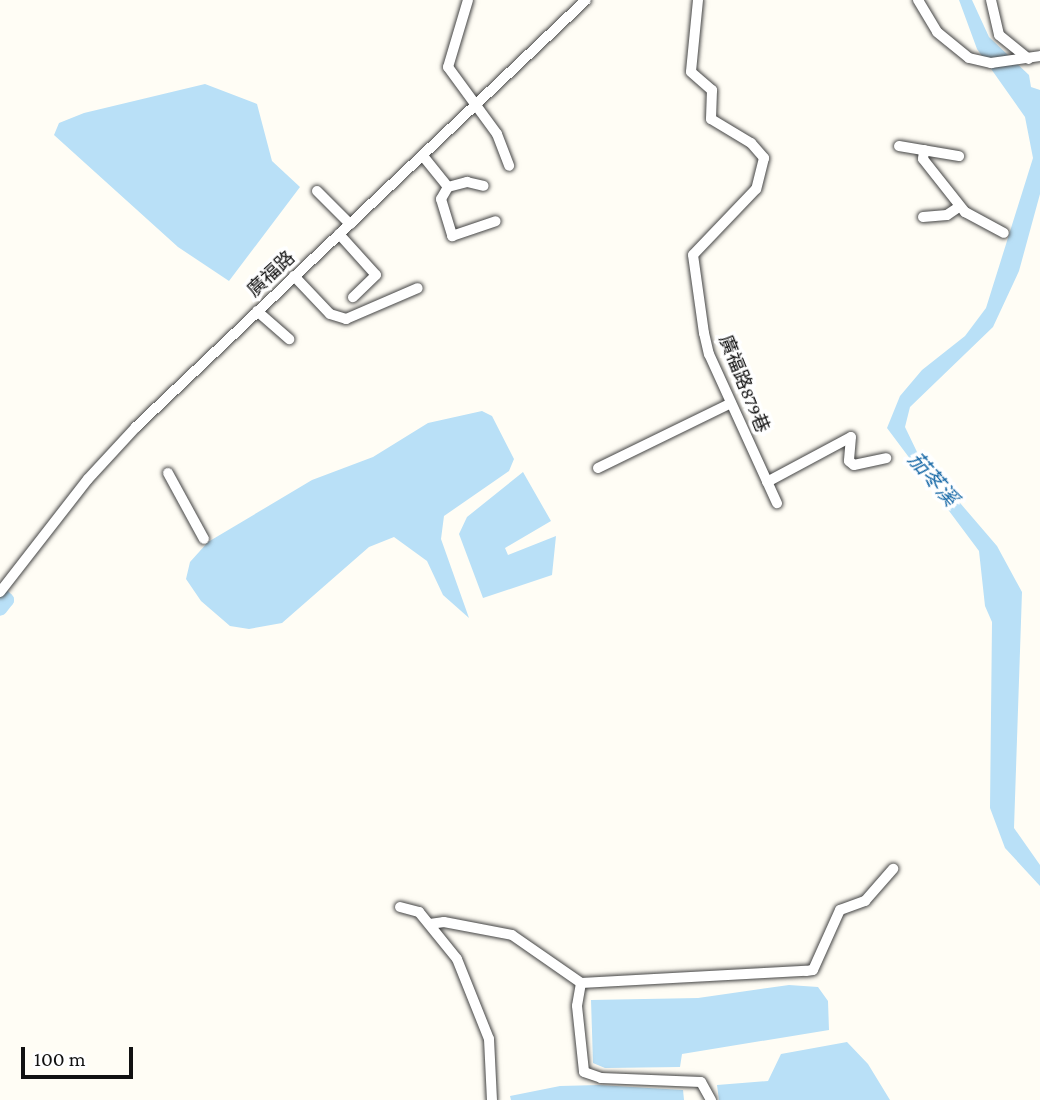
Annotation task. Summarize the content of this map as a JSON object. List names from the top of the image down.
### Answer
{
  "streets": {
    "street": ["廣福路", "廣福路879巷"]
  },
  "water": ["茄苳溪"],
  "scale_bar": "100 m"
}
